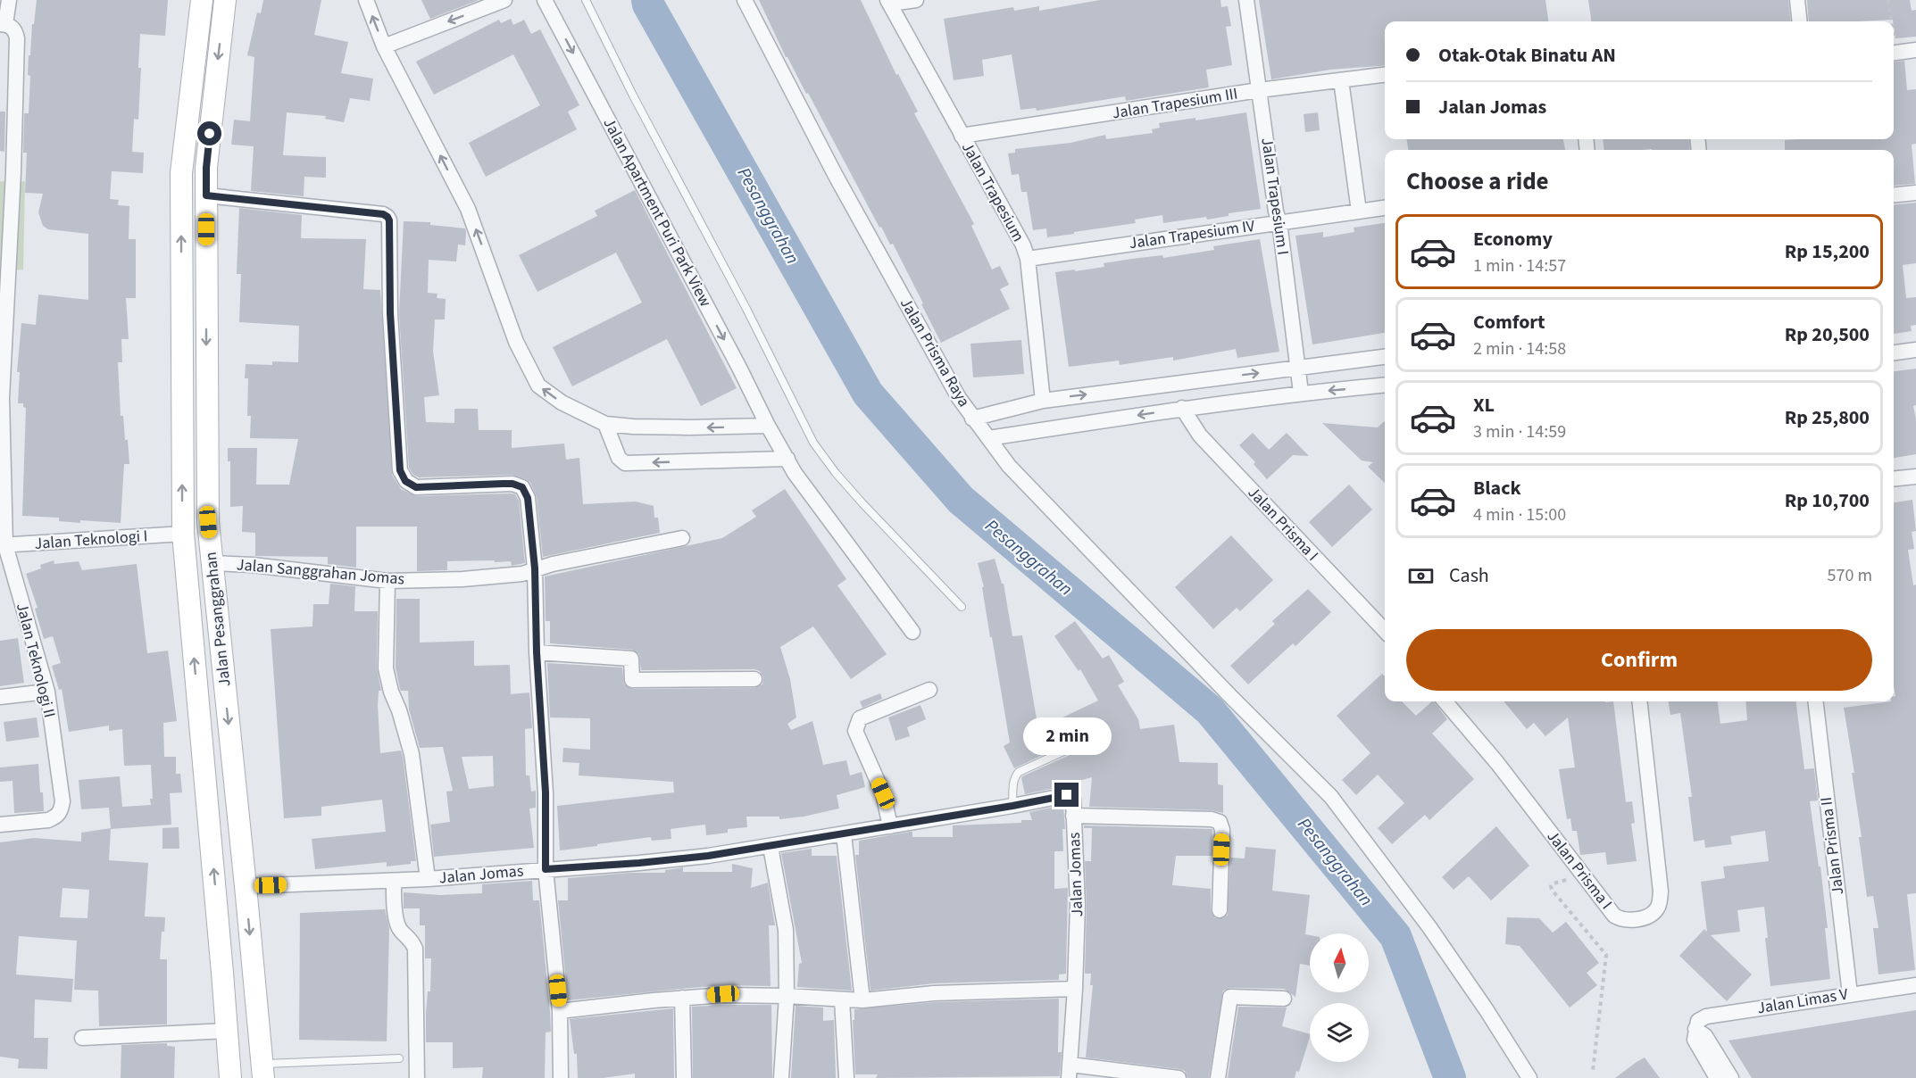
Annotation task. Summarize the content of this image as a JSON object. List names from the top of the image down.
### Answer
{
  "streets": {
    "main road": ["Jalan Pesanggrahan"],
    "street": [
      "Jalan Trapesium III",
      "Jalan Trapesium",
      "Jalan Trapesium I",
      "Jalan Apartment Puri Park View",
      "Jalan Trapesium IV",
      "Jalan Prisma Raya",
      "Jalan Prisma I",
      "Jalan Teknologi I",
      "Jalan Sanggrahan Jomas",
      "Jalan Teknologi II",
      "Jalan Prisma II",
      "Jalan Jomas",
      "Jalan Limas V"
    ]
  },
  "crossings": [
    ["Jalan Trapesium III", "Jalan Trapesium"],
    ["Jalan Trapesium III", "Jalan Trapesium I"],
    ["Jalan Trapesium", "Jalan Trapesium IV"],
    ["Jalan Trapesium", "Jalan Prisma Raya"],
    ["Jalan Trapesium I", "Jalan Trapesium IV"],
    ["Jalan Trapesium I", "Jalan Prisma Raya"],
    ["Jalan Teknologi I", "Jalan Pesanggrahan"],
    ["Jalan Teknologi I", "Jalan Teknologi II"],
    ["Jalan Sanggrahan Jomas", "Jalan Pesanggrahan"],
    ["Jalan Pesanggrahan", "Jalan Jomas"],
    ["Jalan Prisma II", "Jalan Limas V"]
  ],
  "one_way": ["Jalan Apartment Puri Park View"],
  "water": ["Pesanggrahan"],
  "north": "top",
  "page": {
    "banner": ["Otak-Otak Binatu AN", "Jalan Jomas"],
    "heading": "Choose a ride",
    "list": [
      {
        "name": "Economy",
        "note": "1 min · 14:57",
        "value": "Rp 15,200"
      },
      {
        "name": "Comfort",
        "note": "2 min · 14:58",
        "value": "Rp 20,500"
      },
      {
        "name": "XL",
        "note": "3 min · 14:59",
        "value": "Rp 25,800"
      },
      {
        "name": "Black",
        "note": "4 min · 15:00",
        "value": "Rp 10,700"
      }
    ],
    "pay": ["Cash", "570 m"],
    "buttons": "Confirm",
    "bubble": "2 min"
  }
}
